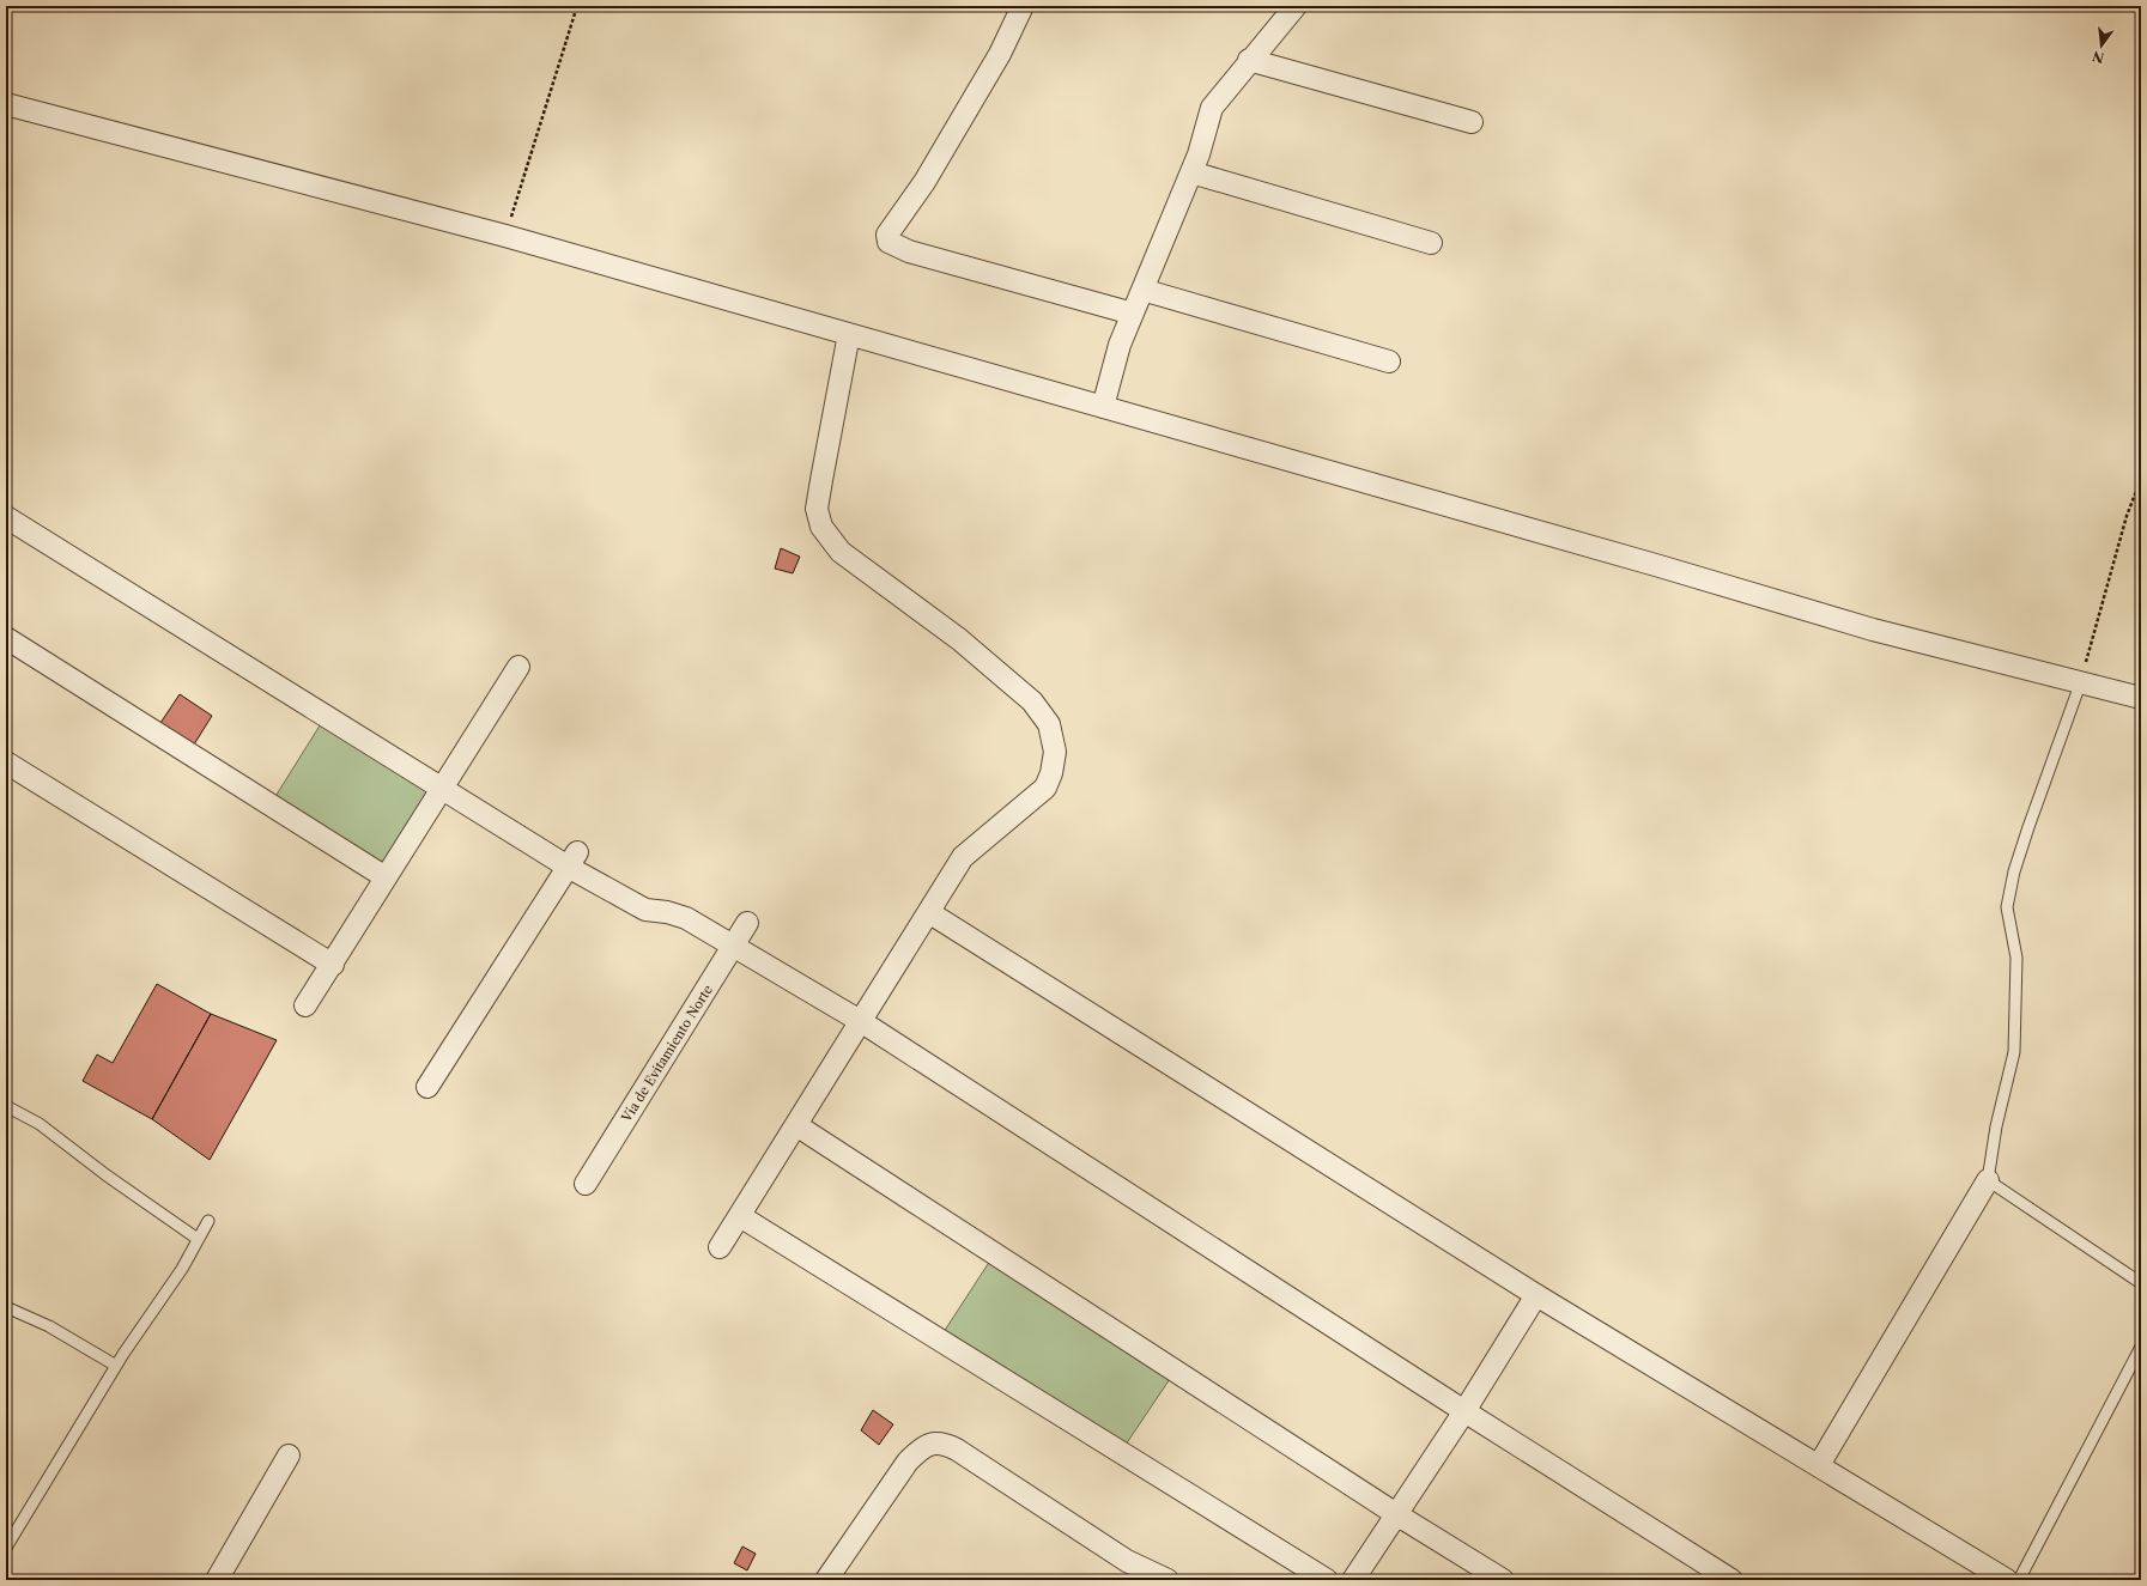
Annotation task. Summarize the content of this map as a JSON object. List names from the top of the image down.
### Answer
{
  "streets": {
    "street": ["Vía de Evitamiento Norte"]
  },
  "north": "bottom"
}
